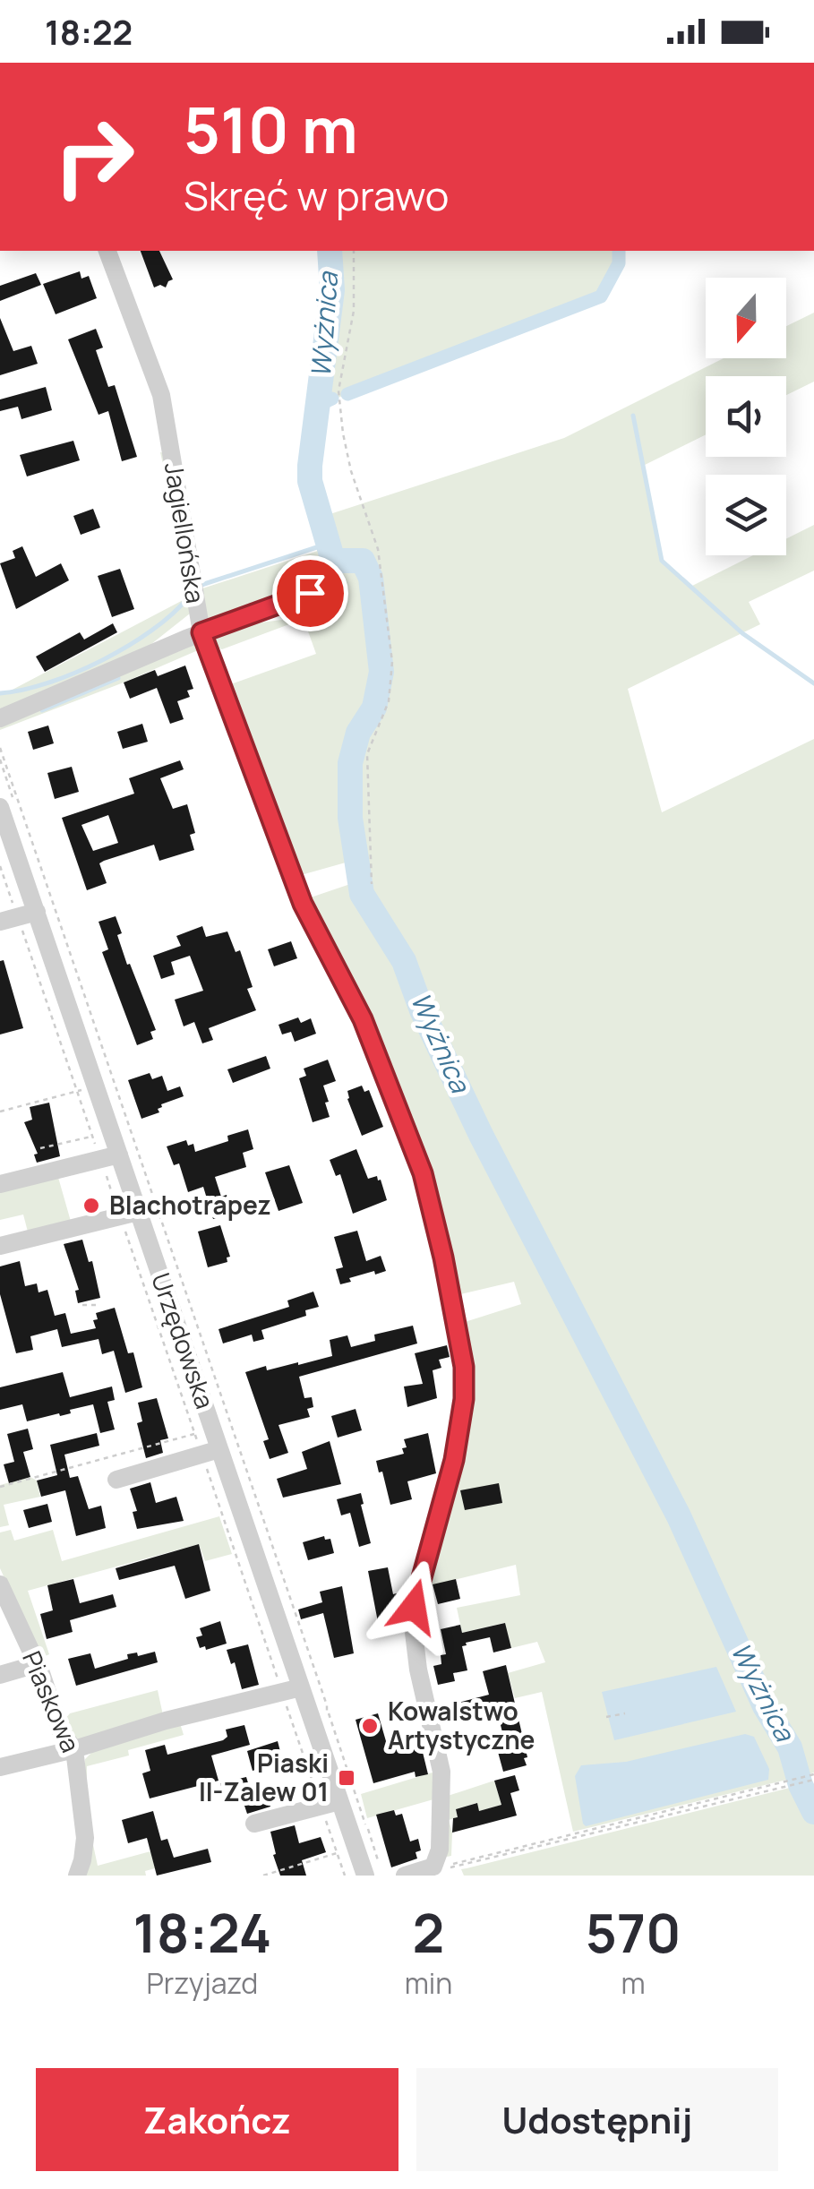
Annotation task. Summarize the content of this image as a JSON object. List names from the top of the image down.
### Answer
{
  "streets": {
    "street": ["Jagiellońska", "Urzędowska", "Piaskowa"]
  },
  "water": ["Wyżnica"],
  "places": {
    "other": ["Blachotrapez", "Kowalstwo Artystyczne"],
    "transit": ["Piaski II-Zalew 01"]
  },
  "north": "bottom",
  "page": {
    "status": "18:22",
    "turn": ["510 m", "Skręć w prawo"],
    "eta": [
      "18:24",
      "Przyjazd",
      "2",
      "min",
      "570",
      "m"
    ],
    "buttons": ["Zakończ", "Udostępnij"]
  }
}
